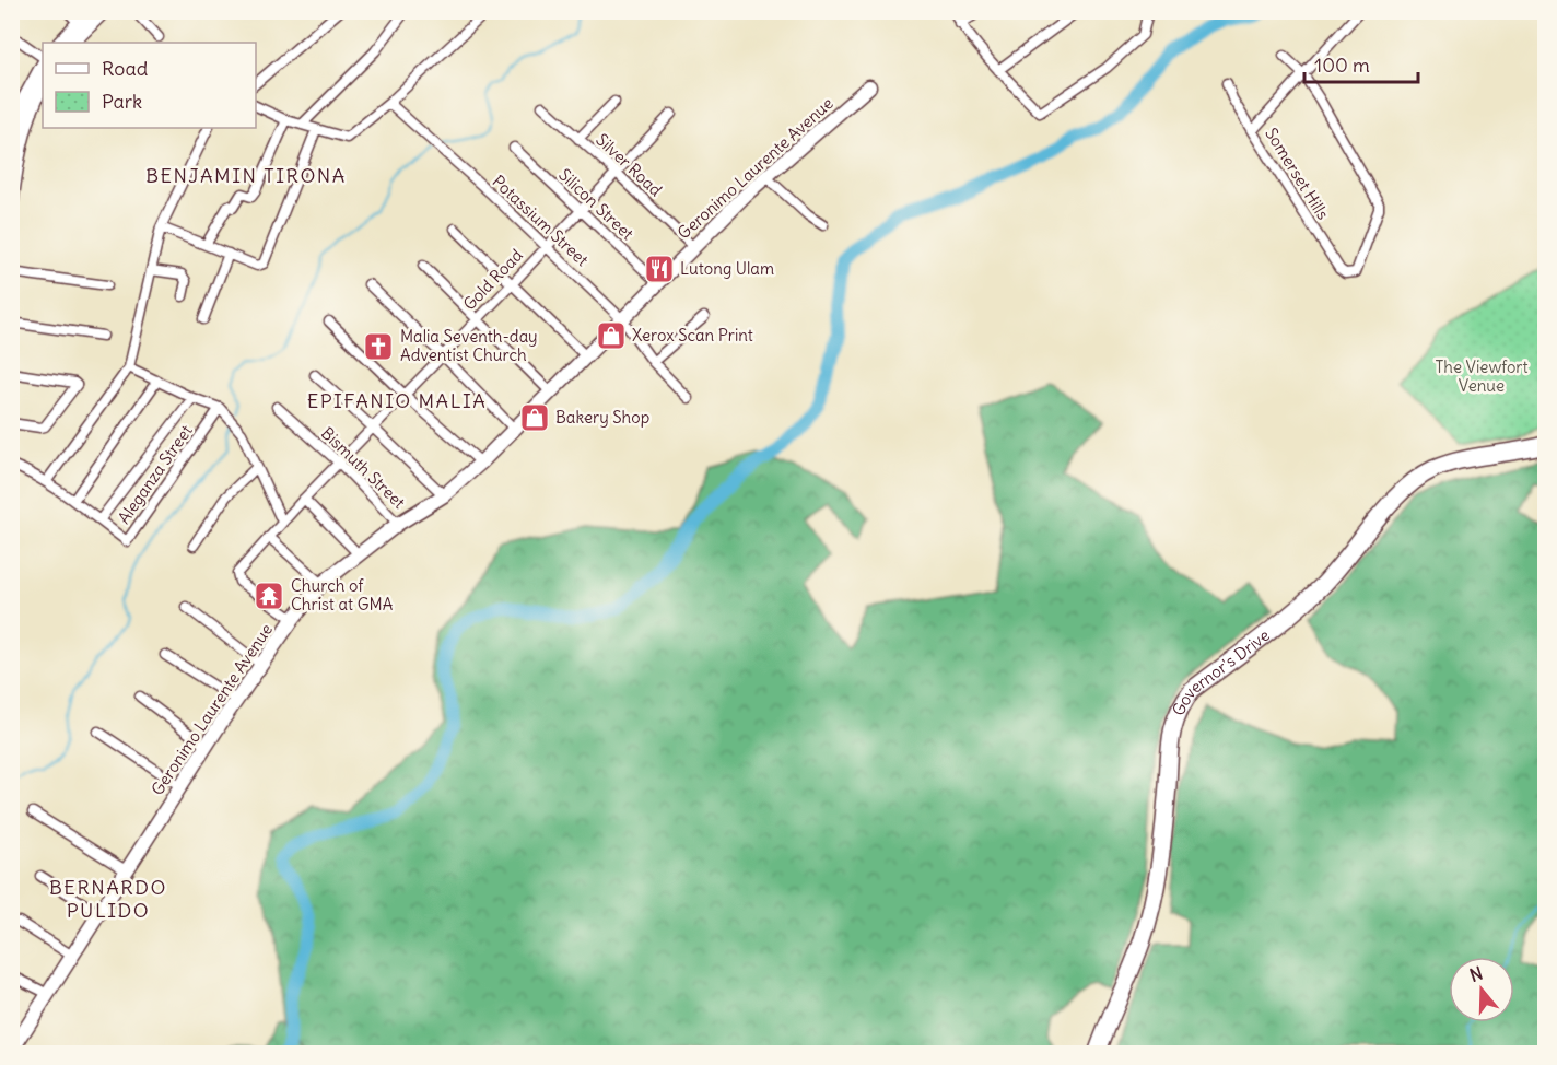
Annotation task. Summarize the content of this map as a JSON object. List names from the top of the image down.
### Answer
{
  "streets": {
    "highway": ["Governor's Drive"],
    "street": [
      "Silver Road",
      "Geronimo Laurente Avenue",
      "Somerset Hills",
      "Silicon Street",
      "Potassium Street",
      "Gold Road",
      "Bismuth Street",
      "Aleganza Street"
    ]
  },
  "crossings": [
    ["Silver Road", "Geronimo Laurente Avenue"],
    ["Silver Road", "Gold Road"],
    ["Geronimo Laurente Avenue", "Silicon Street"],
    ["Geronimo Laurente Avenue", "Potassium Street"],
    ["Geronimo Laurente Avenue", "Bismuth Street"],
    ["Silicon Street", "Gold Road"],
    ["Potassium Street", "Gold Road"],
    ["Gold Road", "Bismuth Street"]
  ],
  "districts": ["BENJAMIN TIRONA", "EPIFANIO MALIA", "BERNARDO PULIDO"],
  "parks": ["The Viewfort Venue"],
  "places": {
    "restaurant": ["Lutong Ulam"],
    "shop": ["Xerox Scan Print", "Bakery Shop"],
    "church": ["Malia Seventh-day Adventist Church"],
    "temple": ["Church of Christ at GMA"]
  },
  "legend": ["Road", "Park"],
  "scale_bar": "100 m",
  "north": "top"
}
